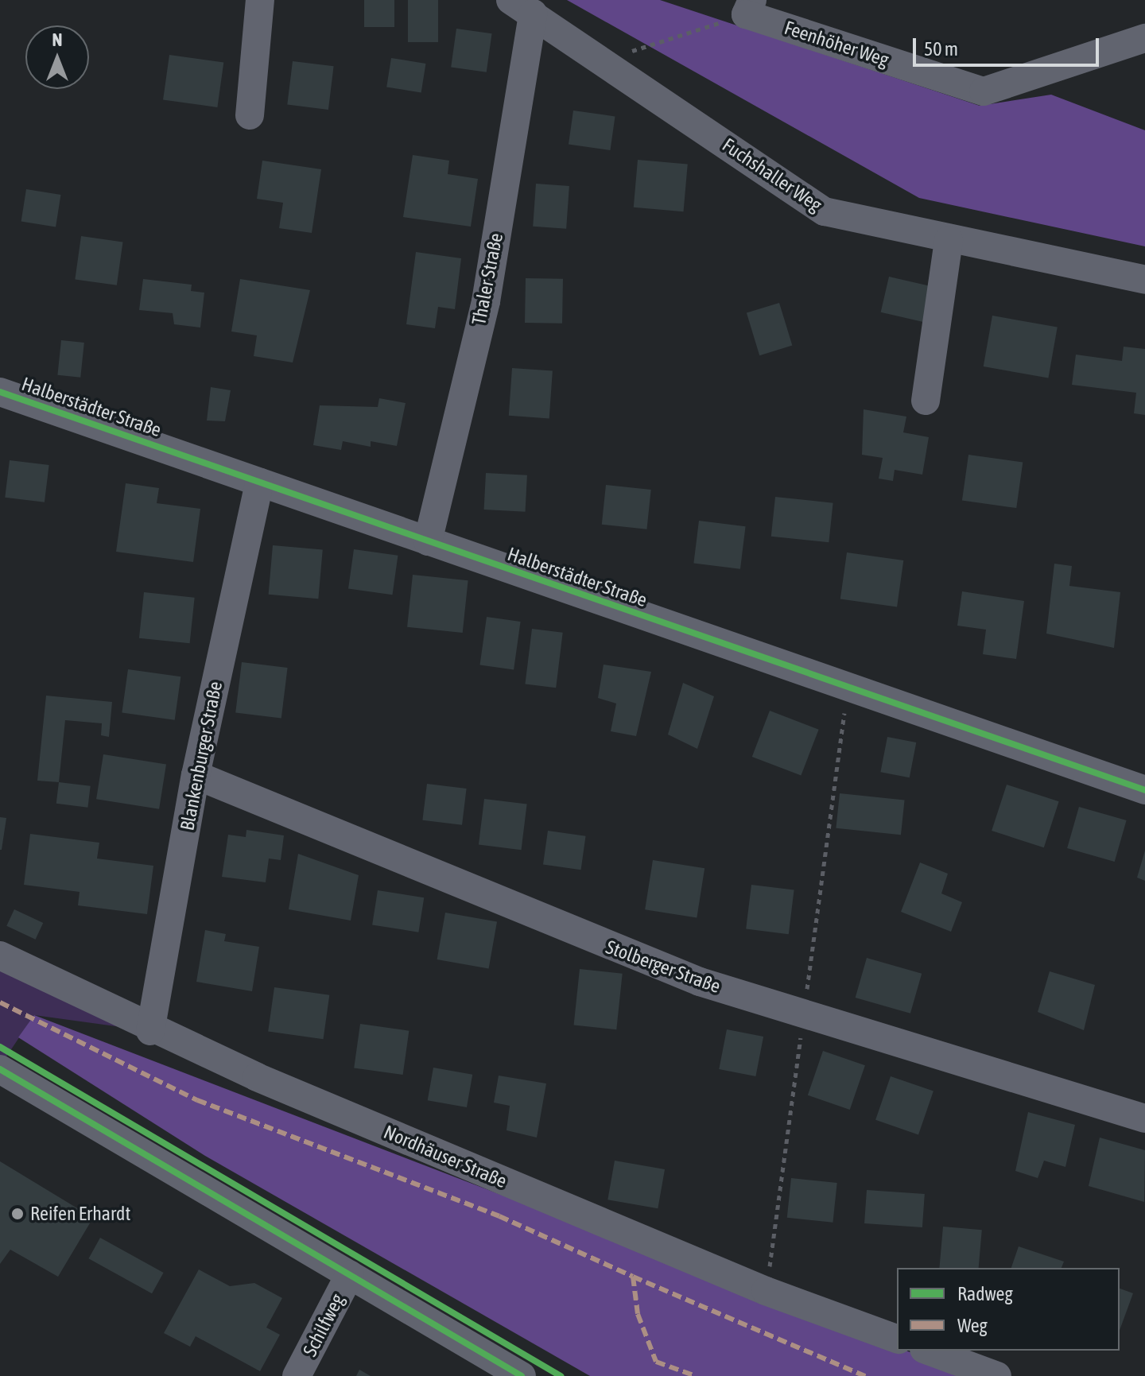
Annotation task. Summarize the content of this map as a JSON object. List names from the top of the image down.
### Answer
{
  "streets": {
    "street": [
      "Feenhöher Weg",
      "Fuchshaller Weg",
      "Thaler Straße",
      "Halberstädter Straße",
      "Blankenburger Straße",
      "Stolberger Straße",
      "Nordhäuser Straße",
      "Schilfweg"
    ]
  },
  "crossings": [
    ["Fuchshaller Weg", "Thaler Straße"],
    ["Thaler Straße", "Halberstädter Straße"],
    ["Halberstädter Straße", "Blankenburger Straße"],
    ["Blankenburger Straße", "Stolberger Straße"],
    ["Blankenburger Straße", "Nordhäuser Straße"]
  ],
  "places": ["Reifen Erhardt"],
  "legend": ["Radweg", "Weg"],
  "scale_bar": "50 m",
  "north": "top"
}
